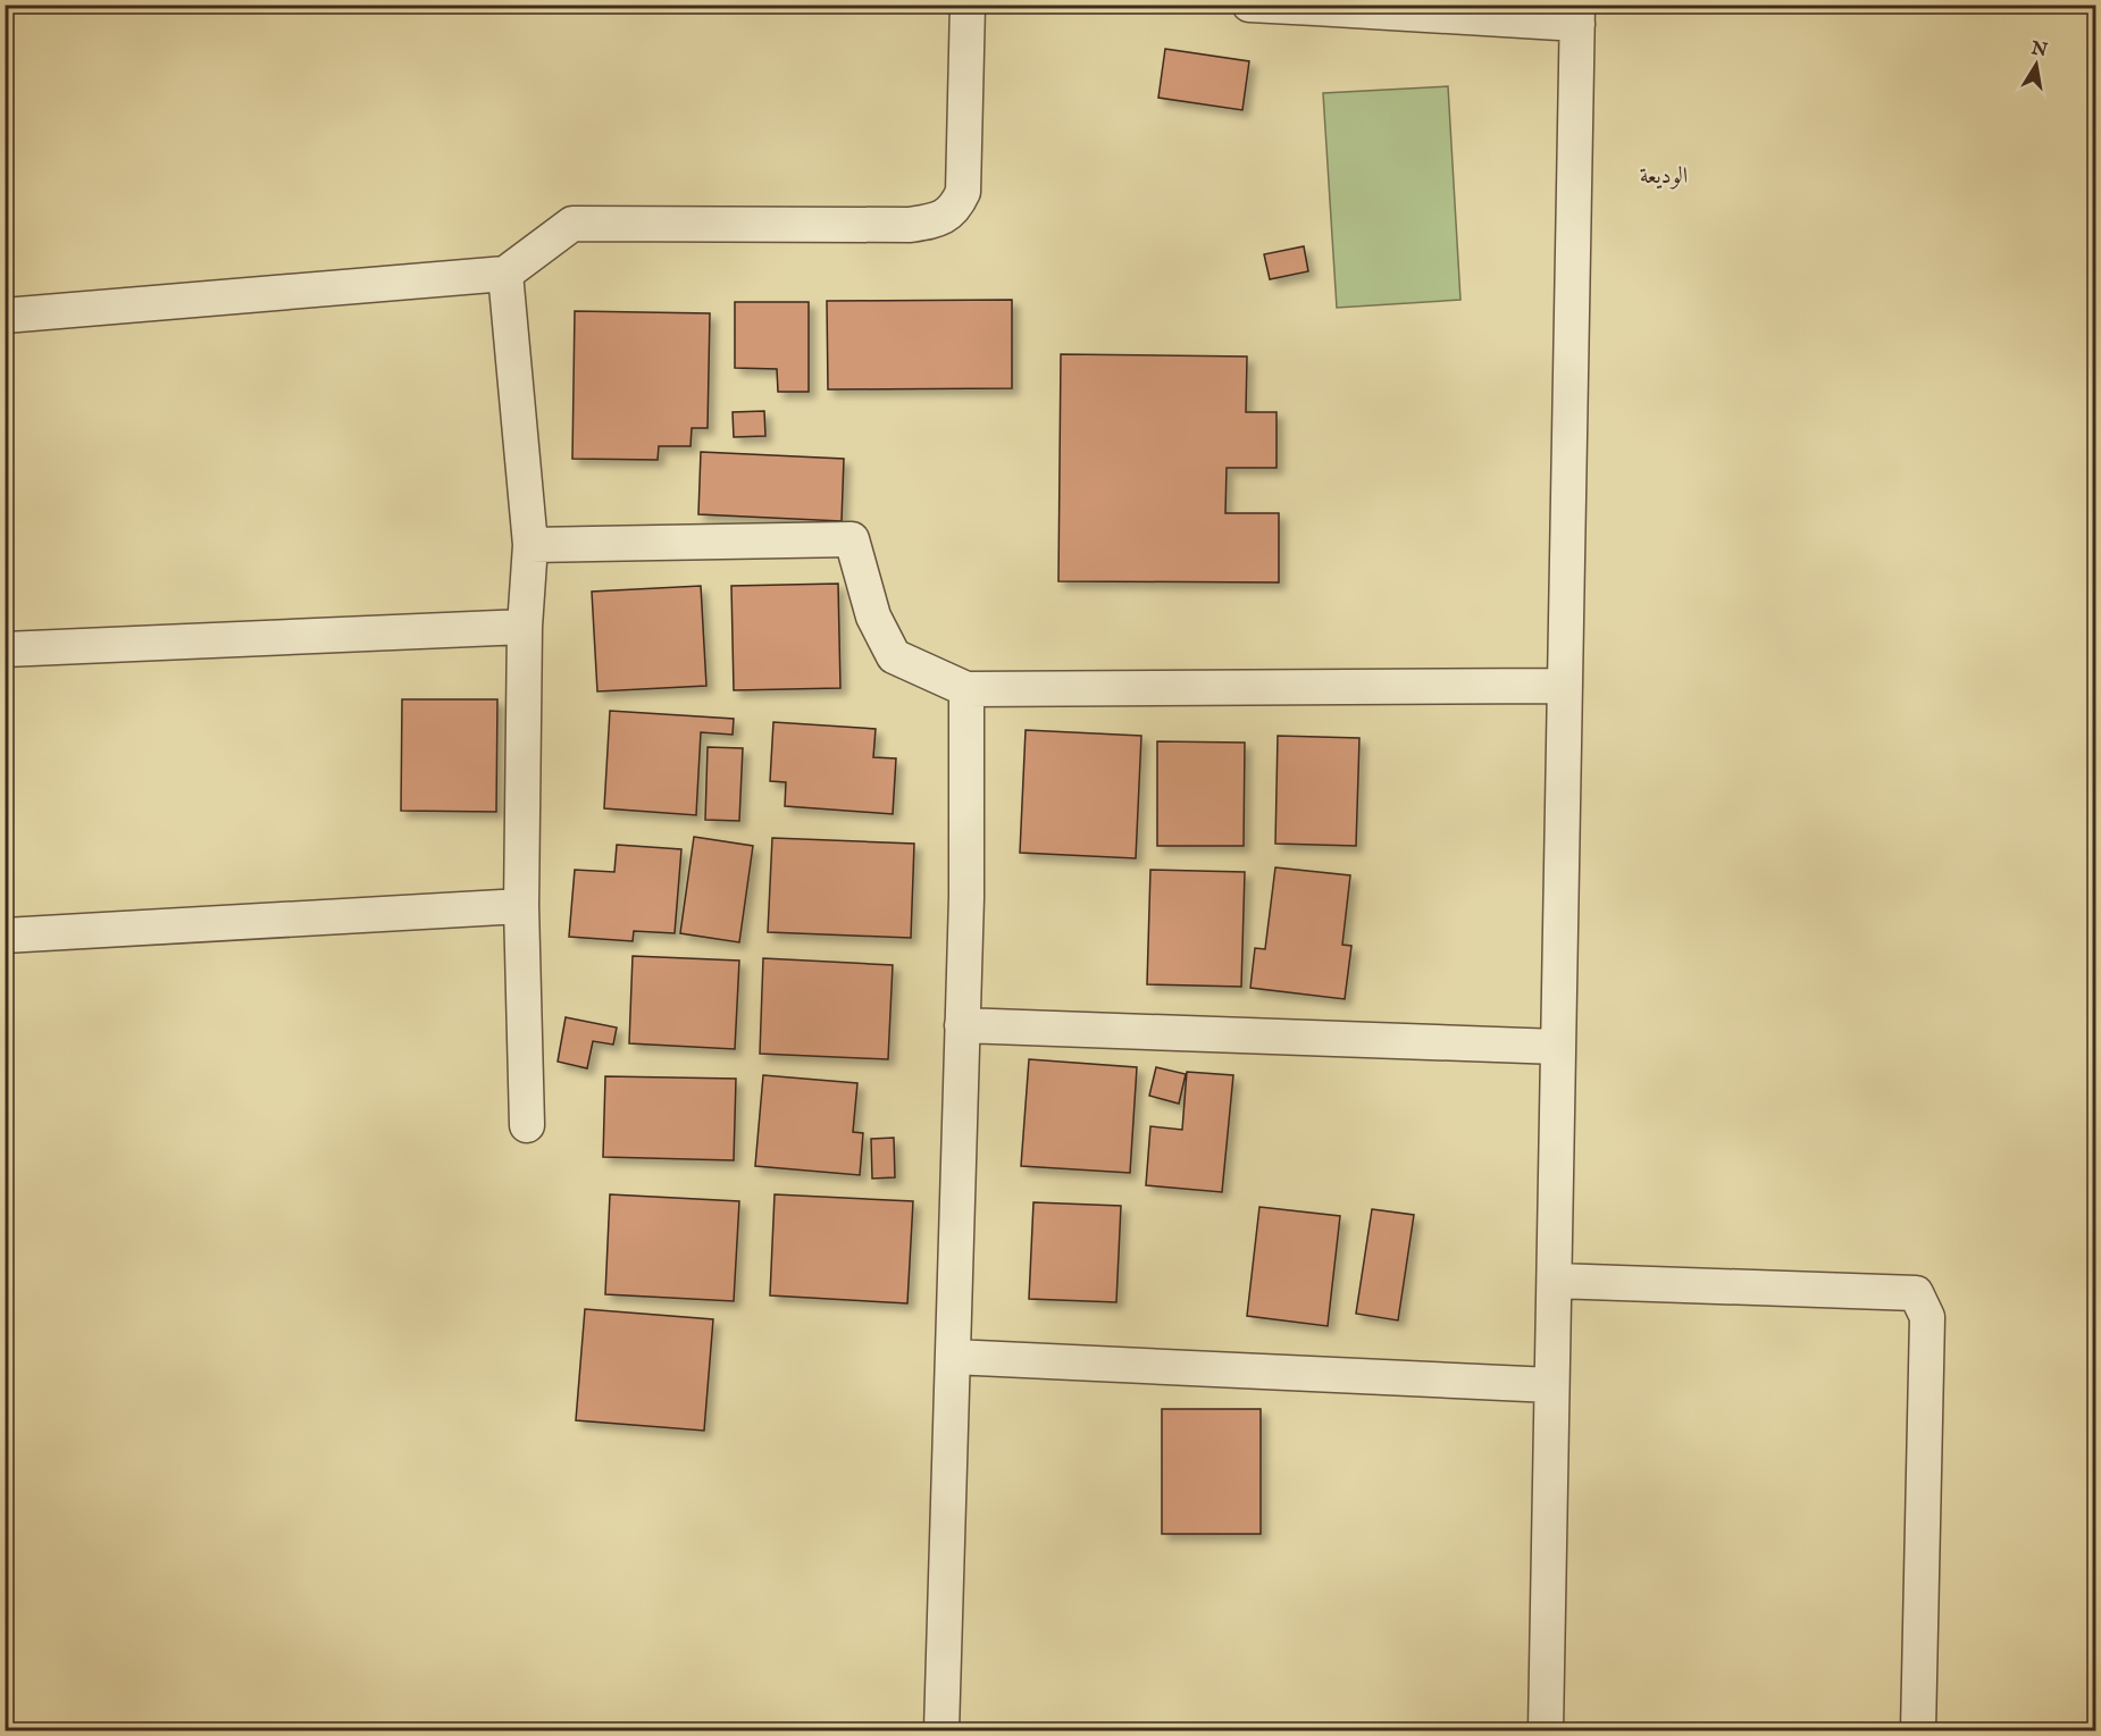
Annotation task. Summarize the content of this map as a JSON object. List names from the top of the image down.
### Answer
{
  "districts": ["الوديعة"],
  "north": "top"
}
